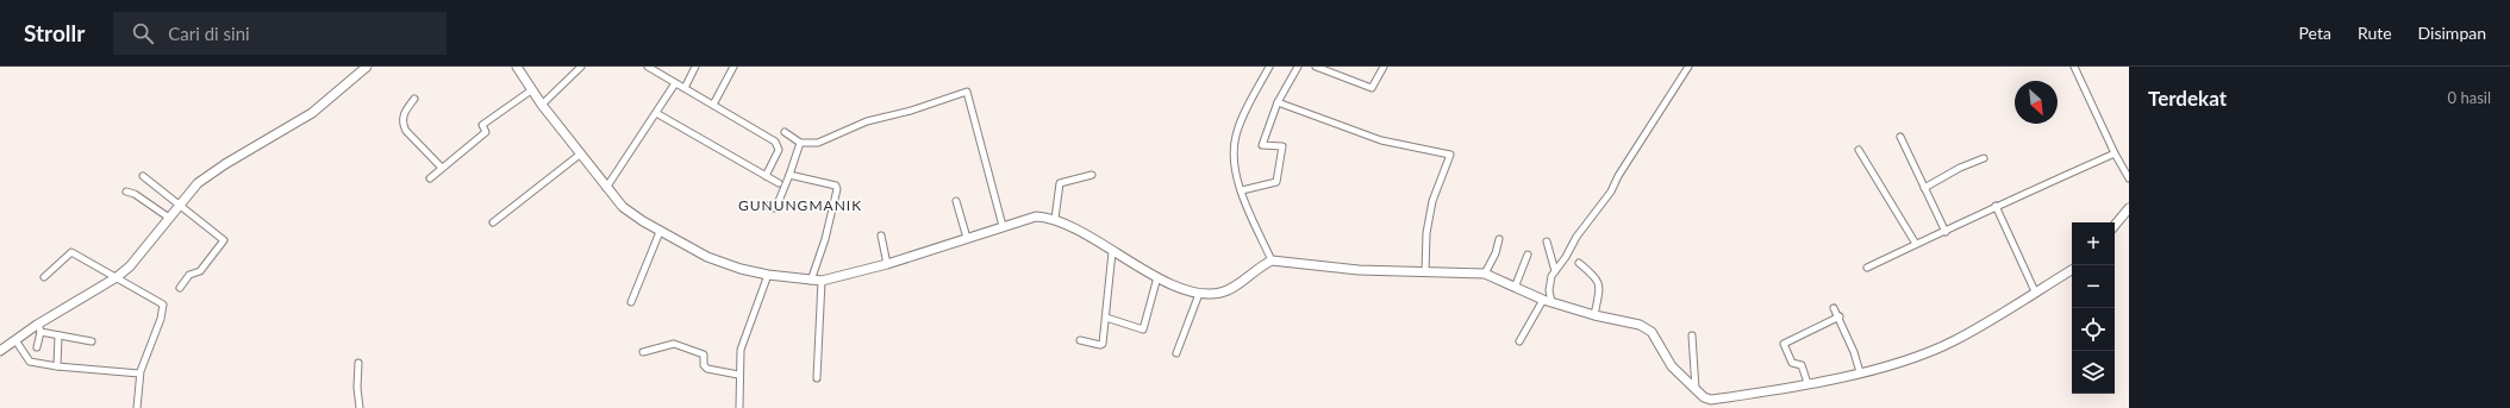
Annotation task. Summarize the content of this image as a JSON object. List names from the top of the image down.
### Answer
{
  "districts": ["GUNUNGMANIK"],
  "north": "bottom right",
  "page": {
    "header": "Strollr",
    "search": "Cari di sini",
    "nav": ["Peta", "Rute", "Disimpan"],
    "heading": ["Terdekat", "0 hasil"],
    "map_buttons": ["+", "−"]
  }
}
